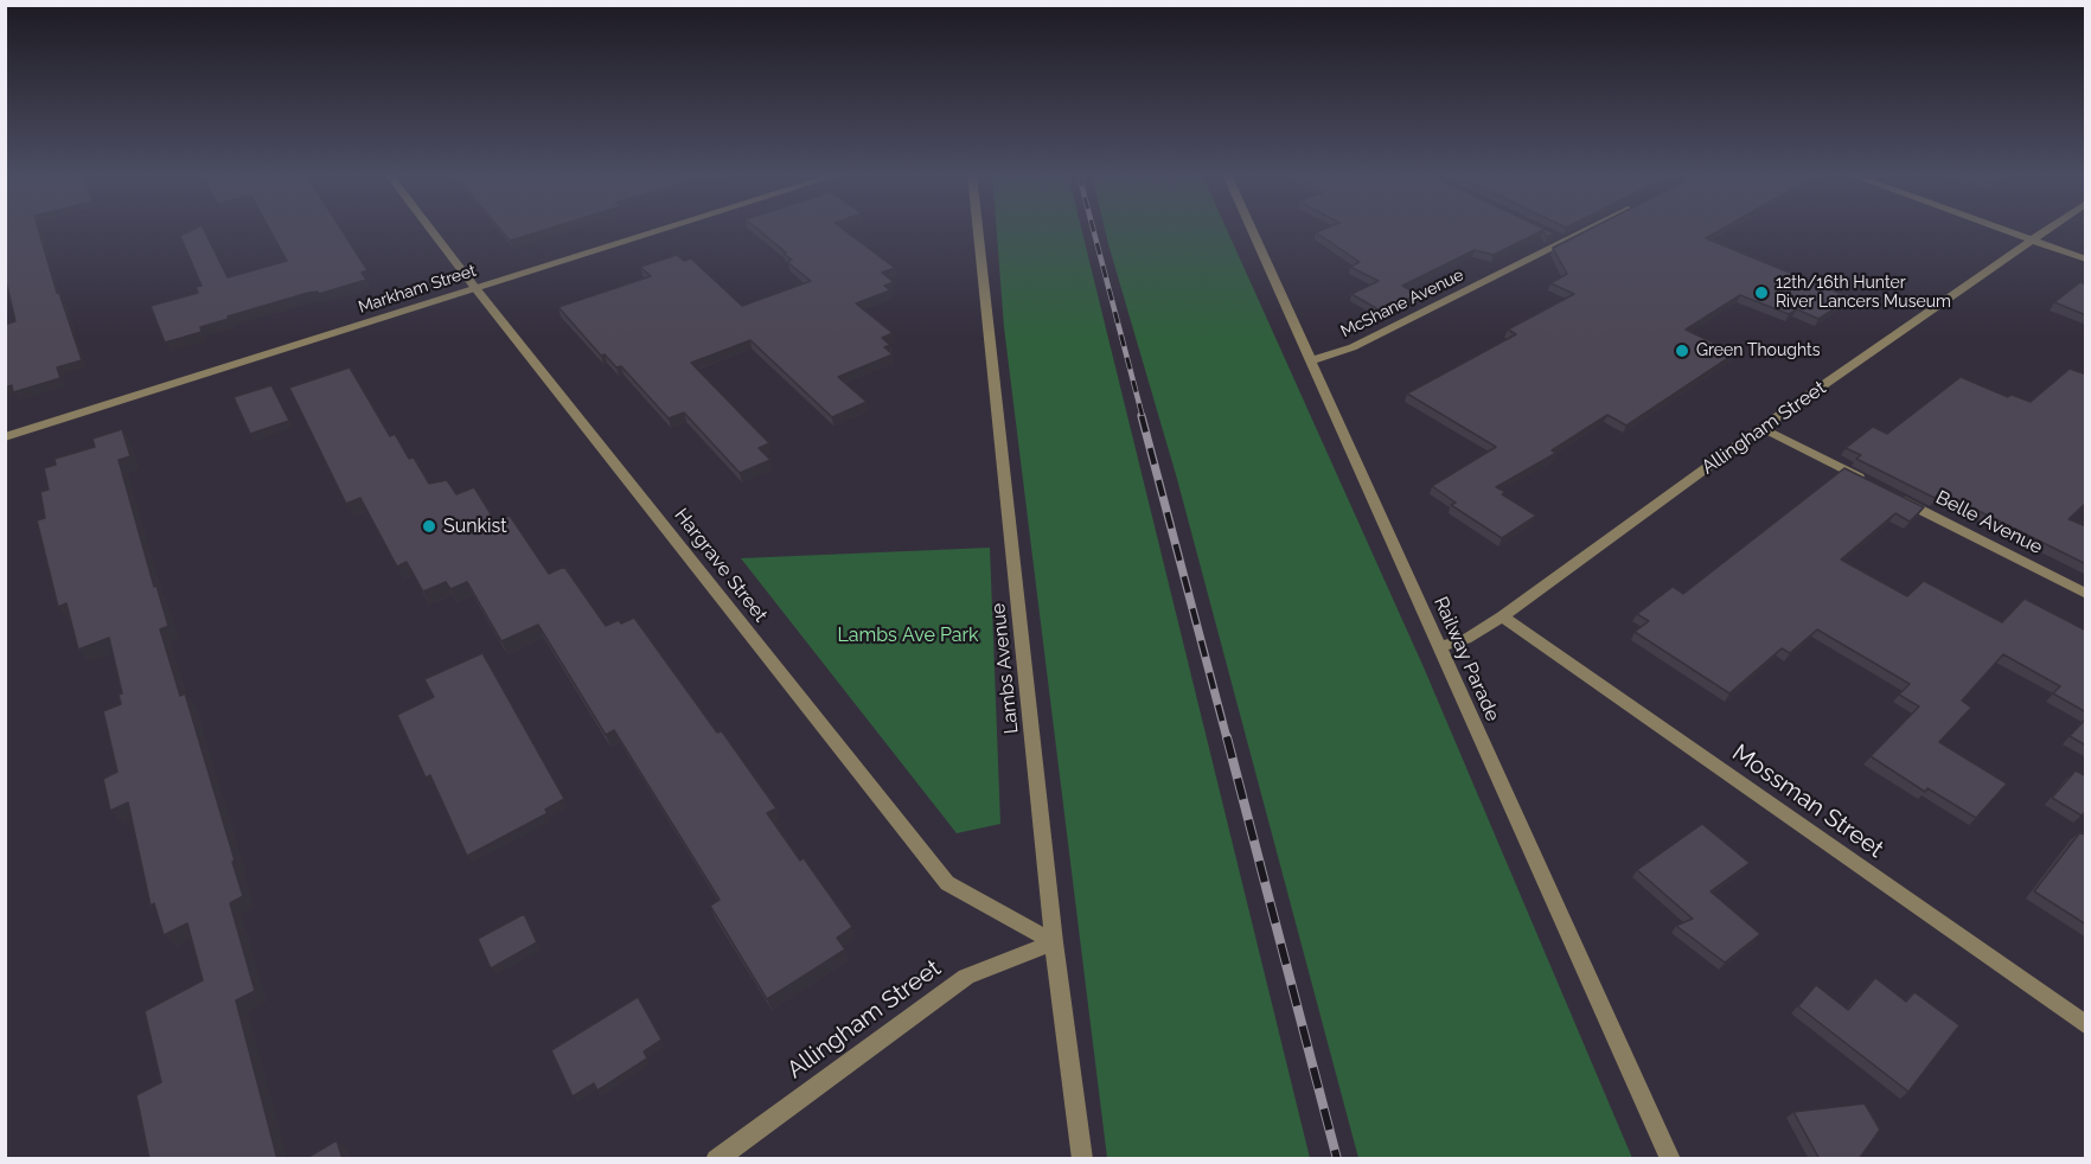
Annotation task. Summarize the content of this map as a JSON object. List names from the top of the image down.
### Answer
{
  "streets": {
    "street": [
      "Markham Street",
      "McShane Avenue",
      "Allingham Street",
      "Belle Avenue",
      "Hargrave Street",
      "Railway Parade",
      "Lambs Avenue",
      "Mossman Street"
    ]
  },
  "crossings": [
    ["Markham Street", "Hargrave Street"],
    ["McShane Avenue", "Railway Parade"],
    ["Allingham Street", "Hargrave Street"],
    ["Allingham Street", "Railway Parade"],
    ["Allingham Street", "Lambs Avenue"],
    ["Allingham Street", "Mossman Street"],
    ["Hargrave Street", "Lambs Avenue"]
  ],
  "parks": ["Lambs Ave Park"],
  "places": ["12th/16th Hunter River Lancers Museum", "Green Thoughts", "Sunkist"]
}
